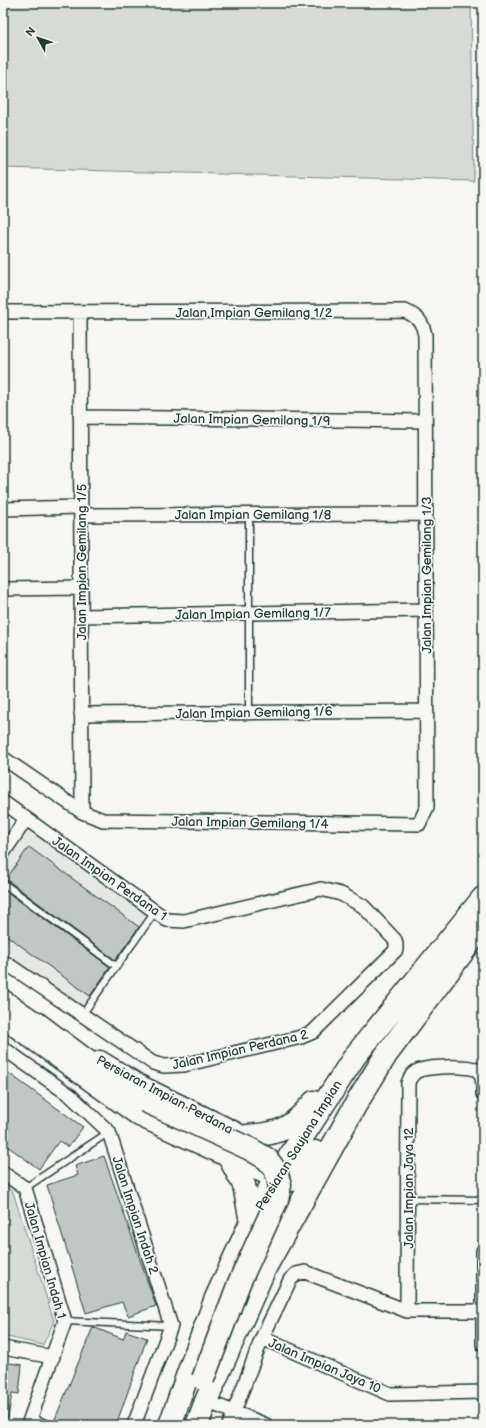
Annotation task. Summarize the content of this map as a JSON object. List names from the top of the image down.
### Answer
{
  "streets": {
    "highway": ["Persiaran Saujana Impian"],
    "street": [
      "Jalan Impian Gemilang 1/2",
      "Jalan Impian Gemilang 1/9",
      "Jalan Impian Gemilang 1/8",
      "Jalan Impian Gemilang 1/5",
      "Jalan Impian Gemilang 1/3",
      "Jalan Impian Gemilang 1/7",
      "Jalan Impian Gemilang 1/6",
      "Jalan Impian Gemilang 1/4",
      "Jalan Impian Perdana 1",
      "Jalan Impian Perdana 2",
      "Persiaran Impian Perdana",
      "Jalan Impian Jaya 12",
      "Jalan Impian Indah 2",
      "Jalan Impian Indah 1",
      "Jalan Impian Jaya 10"
    ]
  },
  "crossings": [
    ["Jalan Impian Gemilang 1/2", "Jalan Impian Gemilang 1/5"],
    ["Jalan Impian Gemilang 1/2", "Jalan Impian Gemilang 1/3"],
    ["Jalan Impian Gemilang 1/9", "Jalan Impian Gemilang 1/5"],
    ["Jalan Impian Gemilang 1/9", "Jalan Impian Gemilang 1/3"],
    ["Jalan Impian Gemilang 1/8", "Jalan Impian Gemilang 1/5"],
    ["Jalan Impian Gemilang 1/8", "Jalan Impian Gemilang 1/3"],
    ["Jalan Impian Gemilang 1/5", "Jalan Impian Gemilang 1/7"],
    ["Jalan Impian Gemilang 1/5", "Jalan Impian Gemilang 1/6"],
    ["Jalan Impian Gemilang 1/5", "Jalan Impian Gemilang 1/4"],
    ["Jalan Impian Gemilang 1/3", "Jalan Impian Gemilang 1/7"],
    ["Jalan Impian Gemilang 1/3", "Jalan Impian Gemilang 1/6"],
    ["Jalan Impian Gemilang 1/3", "Jalan Impian Gemilang 1/4"],
    ["Jalan Impian Perdana 1", "Jalan Impian Perdana 2"],
    ["Persiaran Impian Perdana", "Persiaran Saujana Impian"]
  ],
  "north": "top left"
}
